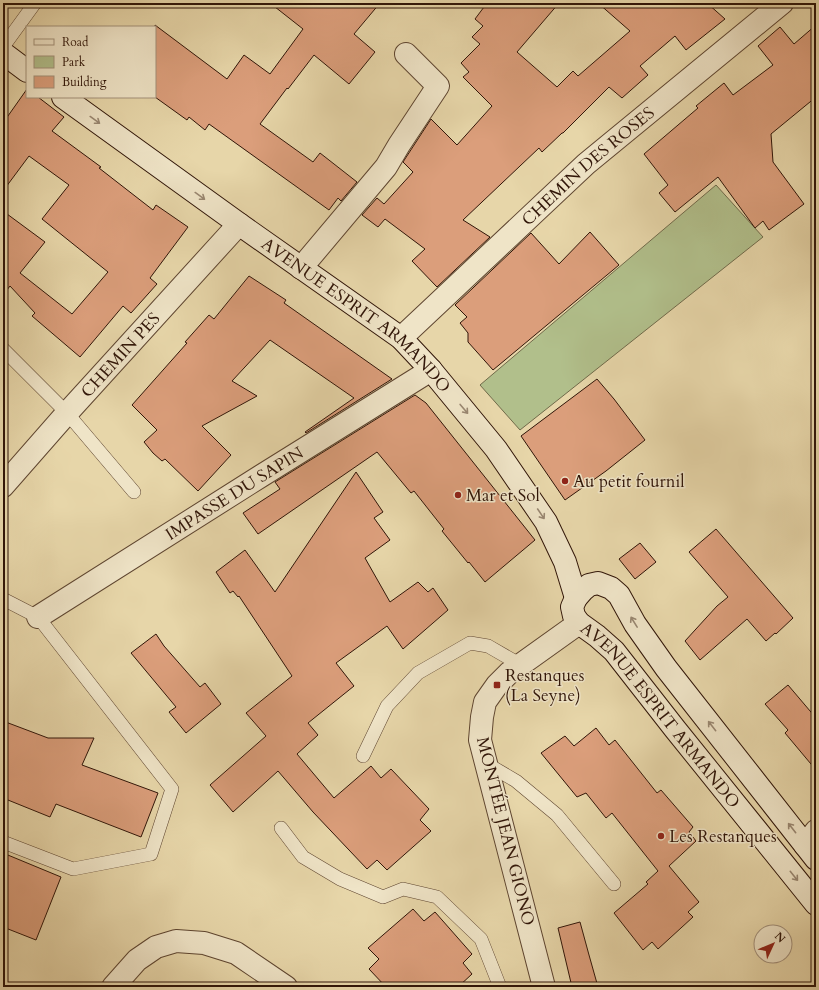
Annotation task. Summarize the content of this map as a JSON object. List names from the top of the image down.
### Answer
{
  "streets": {
    "street": [
      "CHEMIN DES ROSES",
      "AVENUE ESPRIT ARMANDO",
      "CHEMIN PES",
      "IMPASSE DU SAPIN",
      "MONTÉE JEAN GIONO"
    ]
  },
  "crossings": [
    ["CHEMIN DES ROSES", "AVENUE ESPRIT ARMANDO"],
    ["AVENUE ESPRIT ARMANDO", "CHEMIN PES"],
    ["AVENUE ESPRIT ARMANDO", "IMPASSE DU SAPIN"],
    ["AVENUE ESPRIT ARMANDO", "MONTÉE JEAN GIONO"]
  ],
  "places": {
    "other": ["Au petit fournil", "Mar et Sol", "Les Restanques"],
    "transit": ["Restanques (La Seyne)"]
  },
  "legend": ["Road", "Park", "Building"],
  "north": "top right"
}
